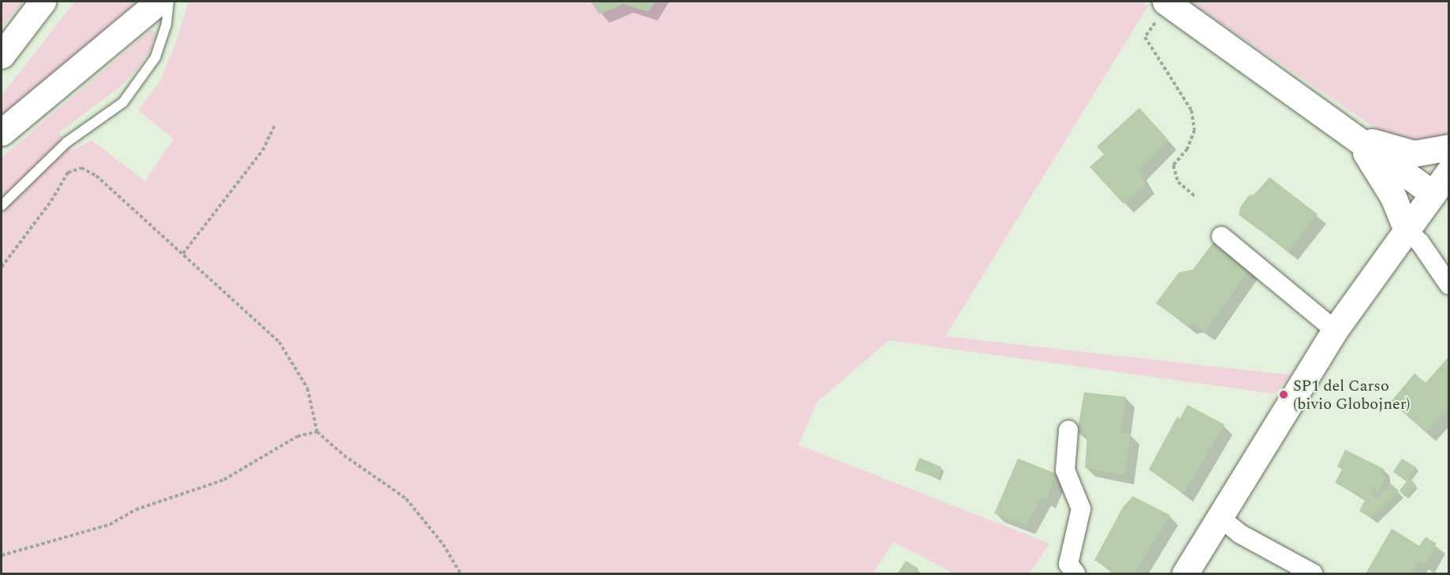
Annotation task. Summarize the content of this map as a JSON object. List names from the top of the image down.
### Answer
{
  "places": ["SP1 del Carso (bivio Globojner)"]
}
